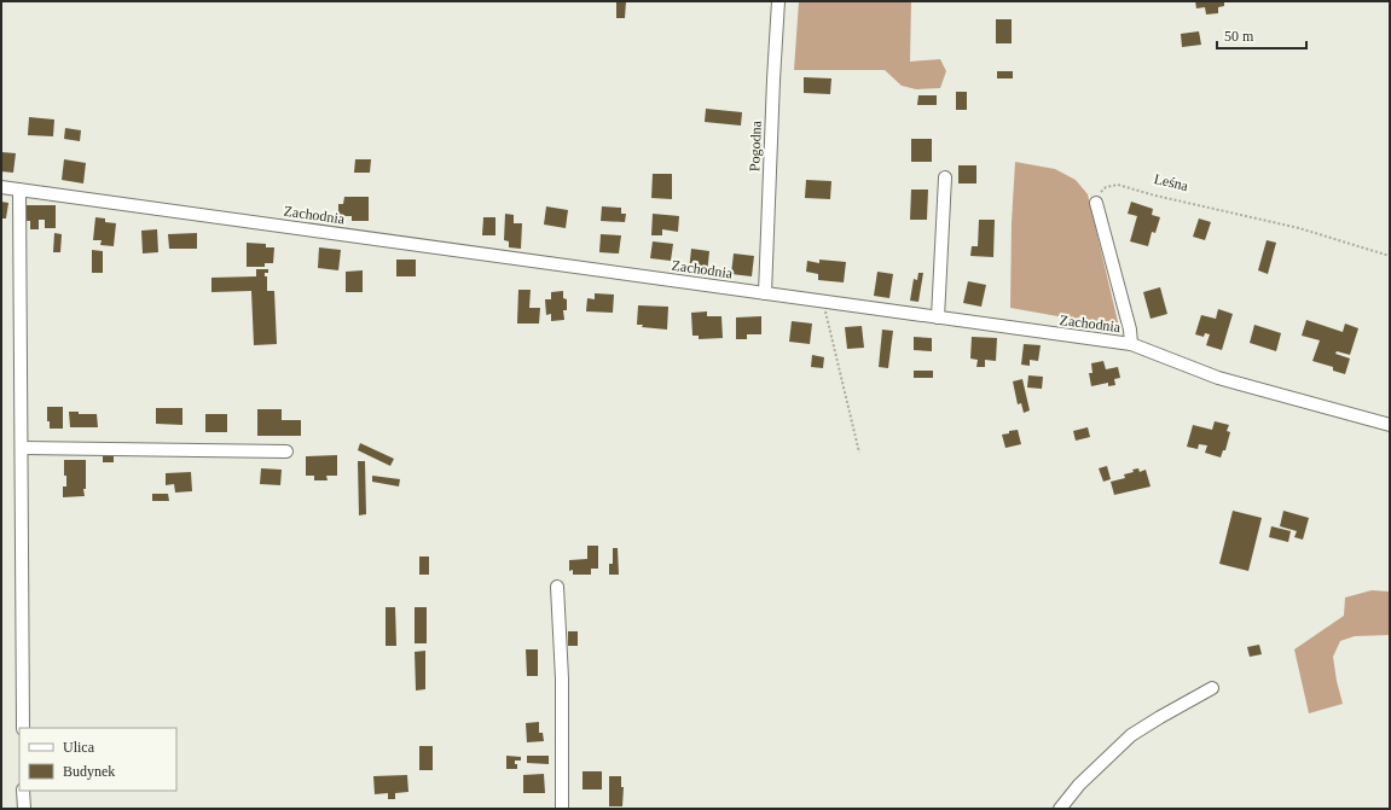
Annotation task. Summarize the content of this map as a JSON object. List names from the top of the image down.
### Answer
{
  "streets": {
    "street": ["Pogodna", "Zachodnia"],
    "path": ["Leśna"]
  },
  "crossings": [
    ["Pogodna", "Zachodnia"]
  ],
  "legend": ["Ulica", "Budynek"],
  "scale_bar": "50 m"
}
